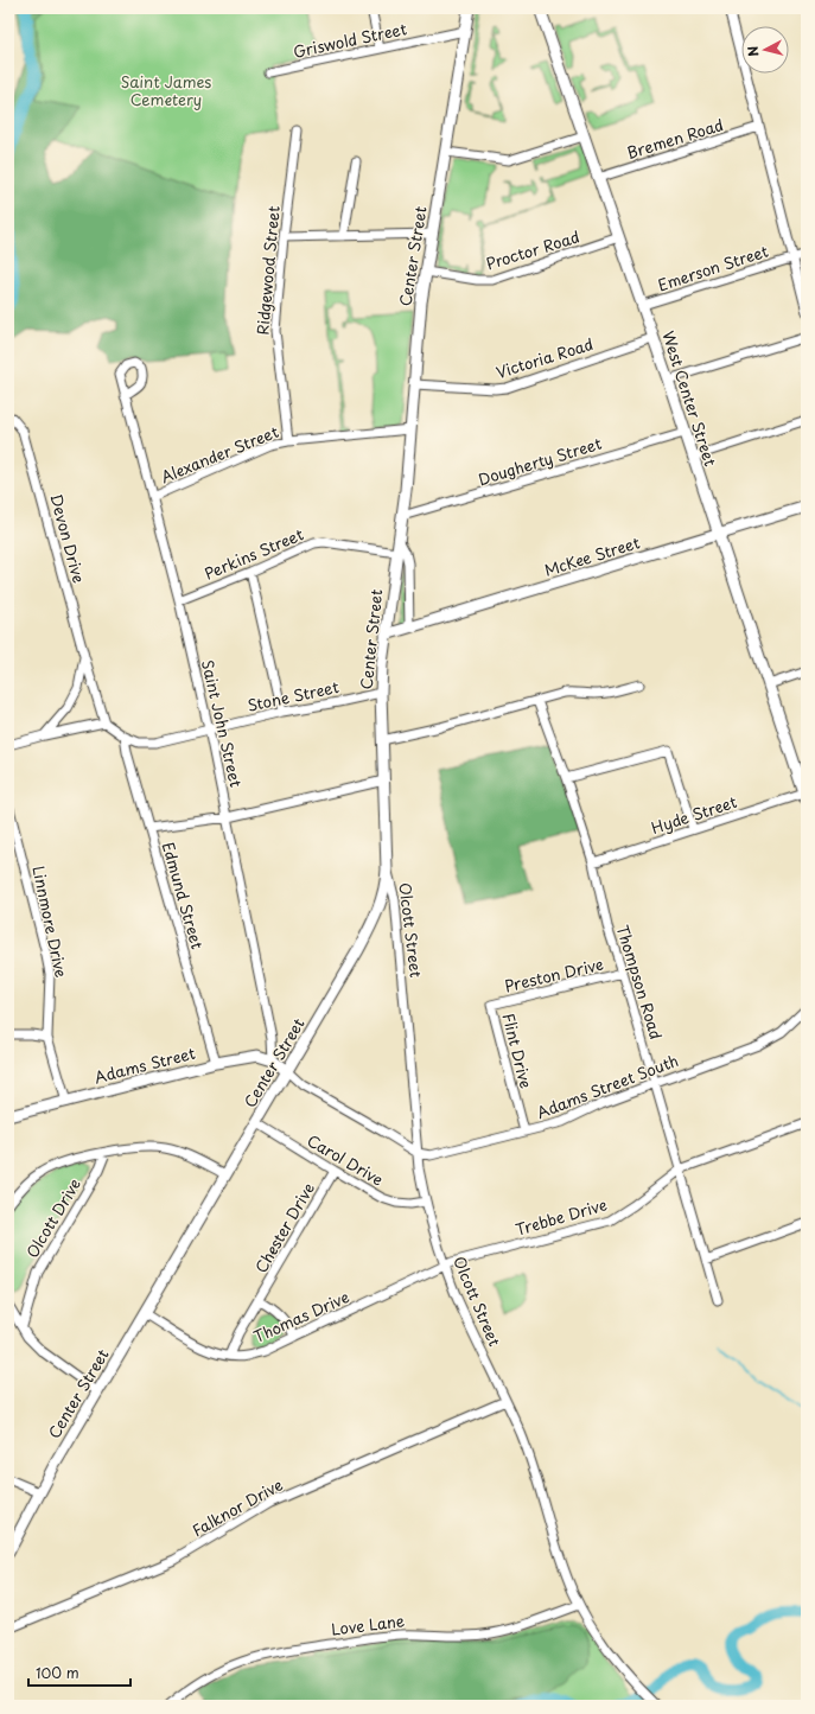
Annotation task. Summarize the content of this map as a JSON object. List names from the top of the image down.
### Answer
{
  "streets": {
    "main road": [
      "Center Street",
      "West Center Street",
      "McKee Street",
      "Adams Street"
    ],
    "street": [
      "Griswold Street",
      "Bremen Road",
      "Proctor Road",
      "Emerson Street",
      "Ridgewood Street",
      "Victoria Road",
      "Alexander Street",
      "Dougherty Street",
      "Devon Drive",
      "Perkins Street",
      "Stone Street",
      "Saint John Street",
      "Hyde Street",
      "Edmund Street",
      "Linnmore Drive",
      "Olcott Street",
      "Preston Drive",
      "Thompson Road",
      "Flint Drive",
      "Adams Street South",
      "Carol Drive",
      "Trebbe Drive",
      "Olcott Drive",
      "Chester Drive",
      "Thomas Drive",
      "Falknor Drive",
      "Love Lane"
    ]
  },
  "crossings": [
    ["Griswold Street", "Center Street"],
    ["Bremen Road", "West Center Street"],
    ["Proctor Road", "Center Street"],
    ["Proctor Road", "West Center Street"],
    ["Center Street", "Victoria Road"],
    ["Center Street", "Alexander Street"],
    ["Center Street", "Dougherty Street"],
    ["Center Street", "Perkins Street"],
    ["Center Street", "McKee Street"],
    ["Center Street", "Stone Street"],
    ["Center Street", "Olcott Street"],
    ["Center Street", "Adams Street"],
    ["Center Street", "Carol Drive"],
    ["Center Street", "Olcott Drive"],
    ["Center Street", "Thomas Drive"],
    ["Emerson Street", "West Center Street"],
    ["Ridgewood Street", "Alexander Street"],
    ["Victoria Road", "West Center Street"],
    ["West Center Street", "Dougherty Street"],
    ["West Center Street", "McKee Street"],
    ["West Center Street", "Hyde Street"],
    ["Alexander Street", "Saint John Street"],
    ["Devon Drive", "Stone Street"],
    ["Perkins Street", "Saint John Street"],
    ["Stone Street", "Saint John Street"],
    ["Stone Street", "Edmund Street"],
    ["Saint John Street", "Adams Street"],
    ["Hyde Street", "Thompson Road"],
    ["Edmund Street", "Adams Street"],
    ["Linnmore Drive", "Adams Street"],
    ["Olcott Street", "Adams Street South"],
    ["Olcott Street", "Carol Drive"],
    ["Olcott Street", "Trebbe Drive"],
    ["Olcott Street", "Thomas Drive"],
    ["Olcott Street", "Falknor Drive"],
    ["Olcott Street", "Love Lane"],
    ["Preston Drive", "Thompson Road"],
    ["Preston Drive", "Flint Drive"],
    ["Thompson Road", "Adams Street South"],
    ["Thompson Road", "Trebbe Drive"],
    ["Flint Drive", "Adams Street South"],
    ["Carol Drive", "Chester Drive"],
    ["Trebbe Drive", "Thomas Drive"],
    ["Chester Drive", "Thomas Drive"]
  ],
  "parks": ["Saint James Cemetery"],
  "scale_bar": "100 m",
  "north": "left"
}
